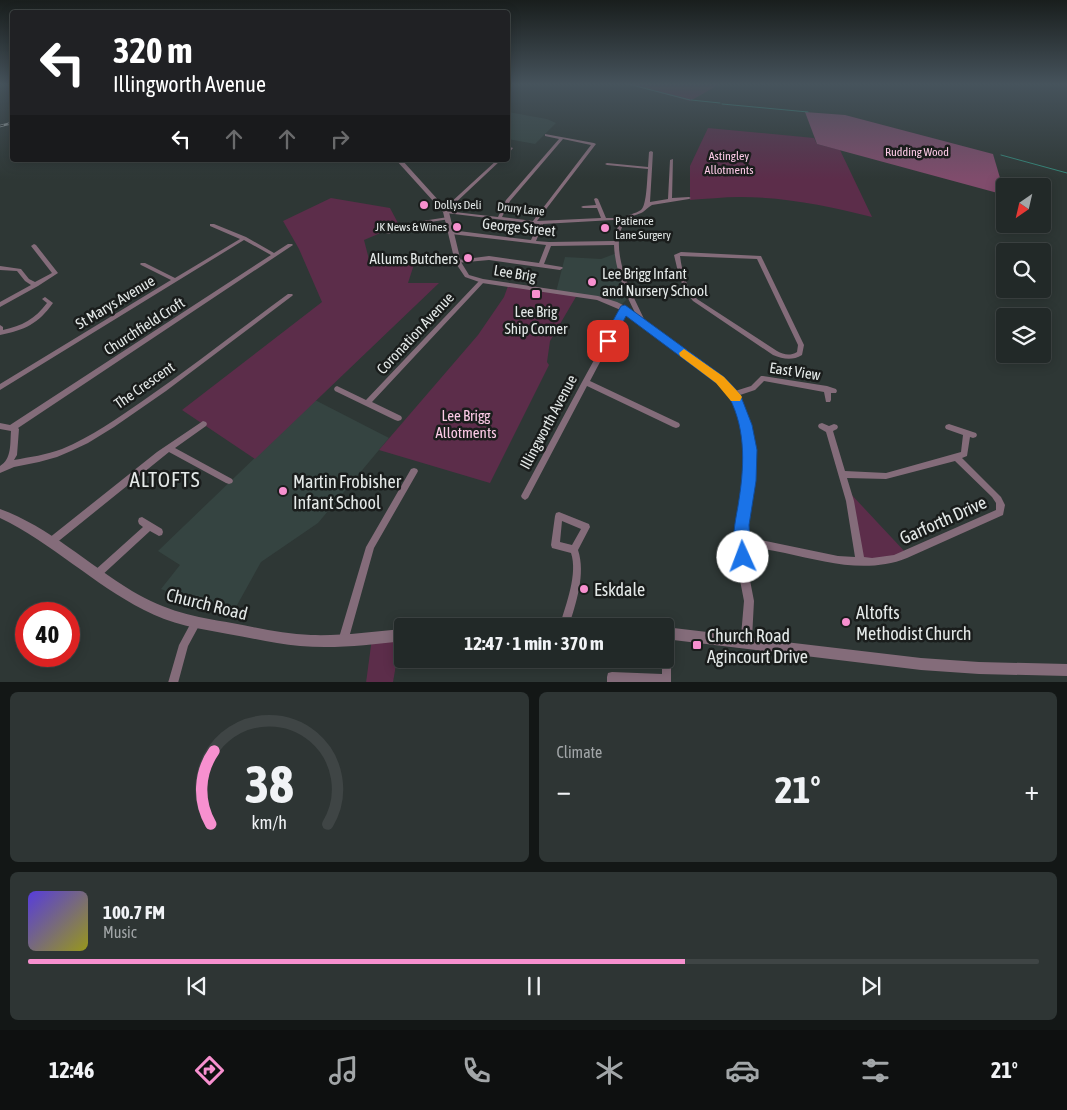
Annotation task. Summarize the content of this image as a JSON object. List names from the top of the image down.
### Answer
{
  "streets": {
    "street": [
      "Drury Lane",
      "George Street",
      "Lee Brig",
      "St Marys Avenue",
      "Churchfield Croft",
      "Coronation Avenue",
      "East View",
      "The Crescent",
      "Illingworth Avenue",
      "Garforth Drive",
      "Church Road"
    ]
  },
  "crossings": [
    ["Lee Brig", "Coronation Avenue"],
    ["Lee Brig", "East View"],
    ["Lee Brig", "Illingworth Avenue"]
  ],
  "districts": ["ALTOFTS"],
  "parks": ["Rudding Wood", "Astingley Allotments", "Lee Brigg Allotments"],
  "places": {
    "other": [
      "Dollys Deli",
      "JK News & Wines",
      "Patience Lane Surgery",
      "Allums Butchers",
      "Lee Brigg Infant and Nursery School",
      "Martin Frobisher Infant School",
      "Eskdale",
      "Altofts Methodist Church"
    ],
    "transit": ["Lee Brig Ship Corner", "Church Road Agincourt Drive"]
  },
  "north": "bottom left",
  "page": {
    "turn": ["320 m", "Illingworth Avenue"],
    "limit": "40",
    "trip": "12:47 · 1 min · 370 m",
    "tile": "Climate",
    "heat": ["−", "21°", "+"],
    "song": ["100.7 FM", "Music"],
    "tabs": ["12:46", "21°"],
    "gauge": ["38", "km/h"]
  }
}
